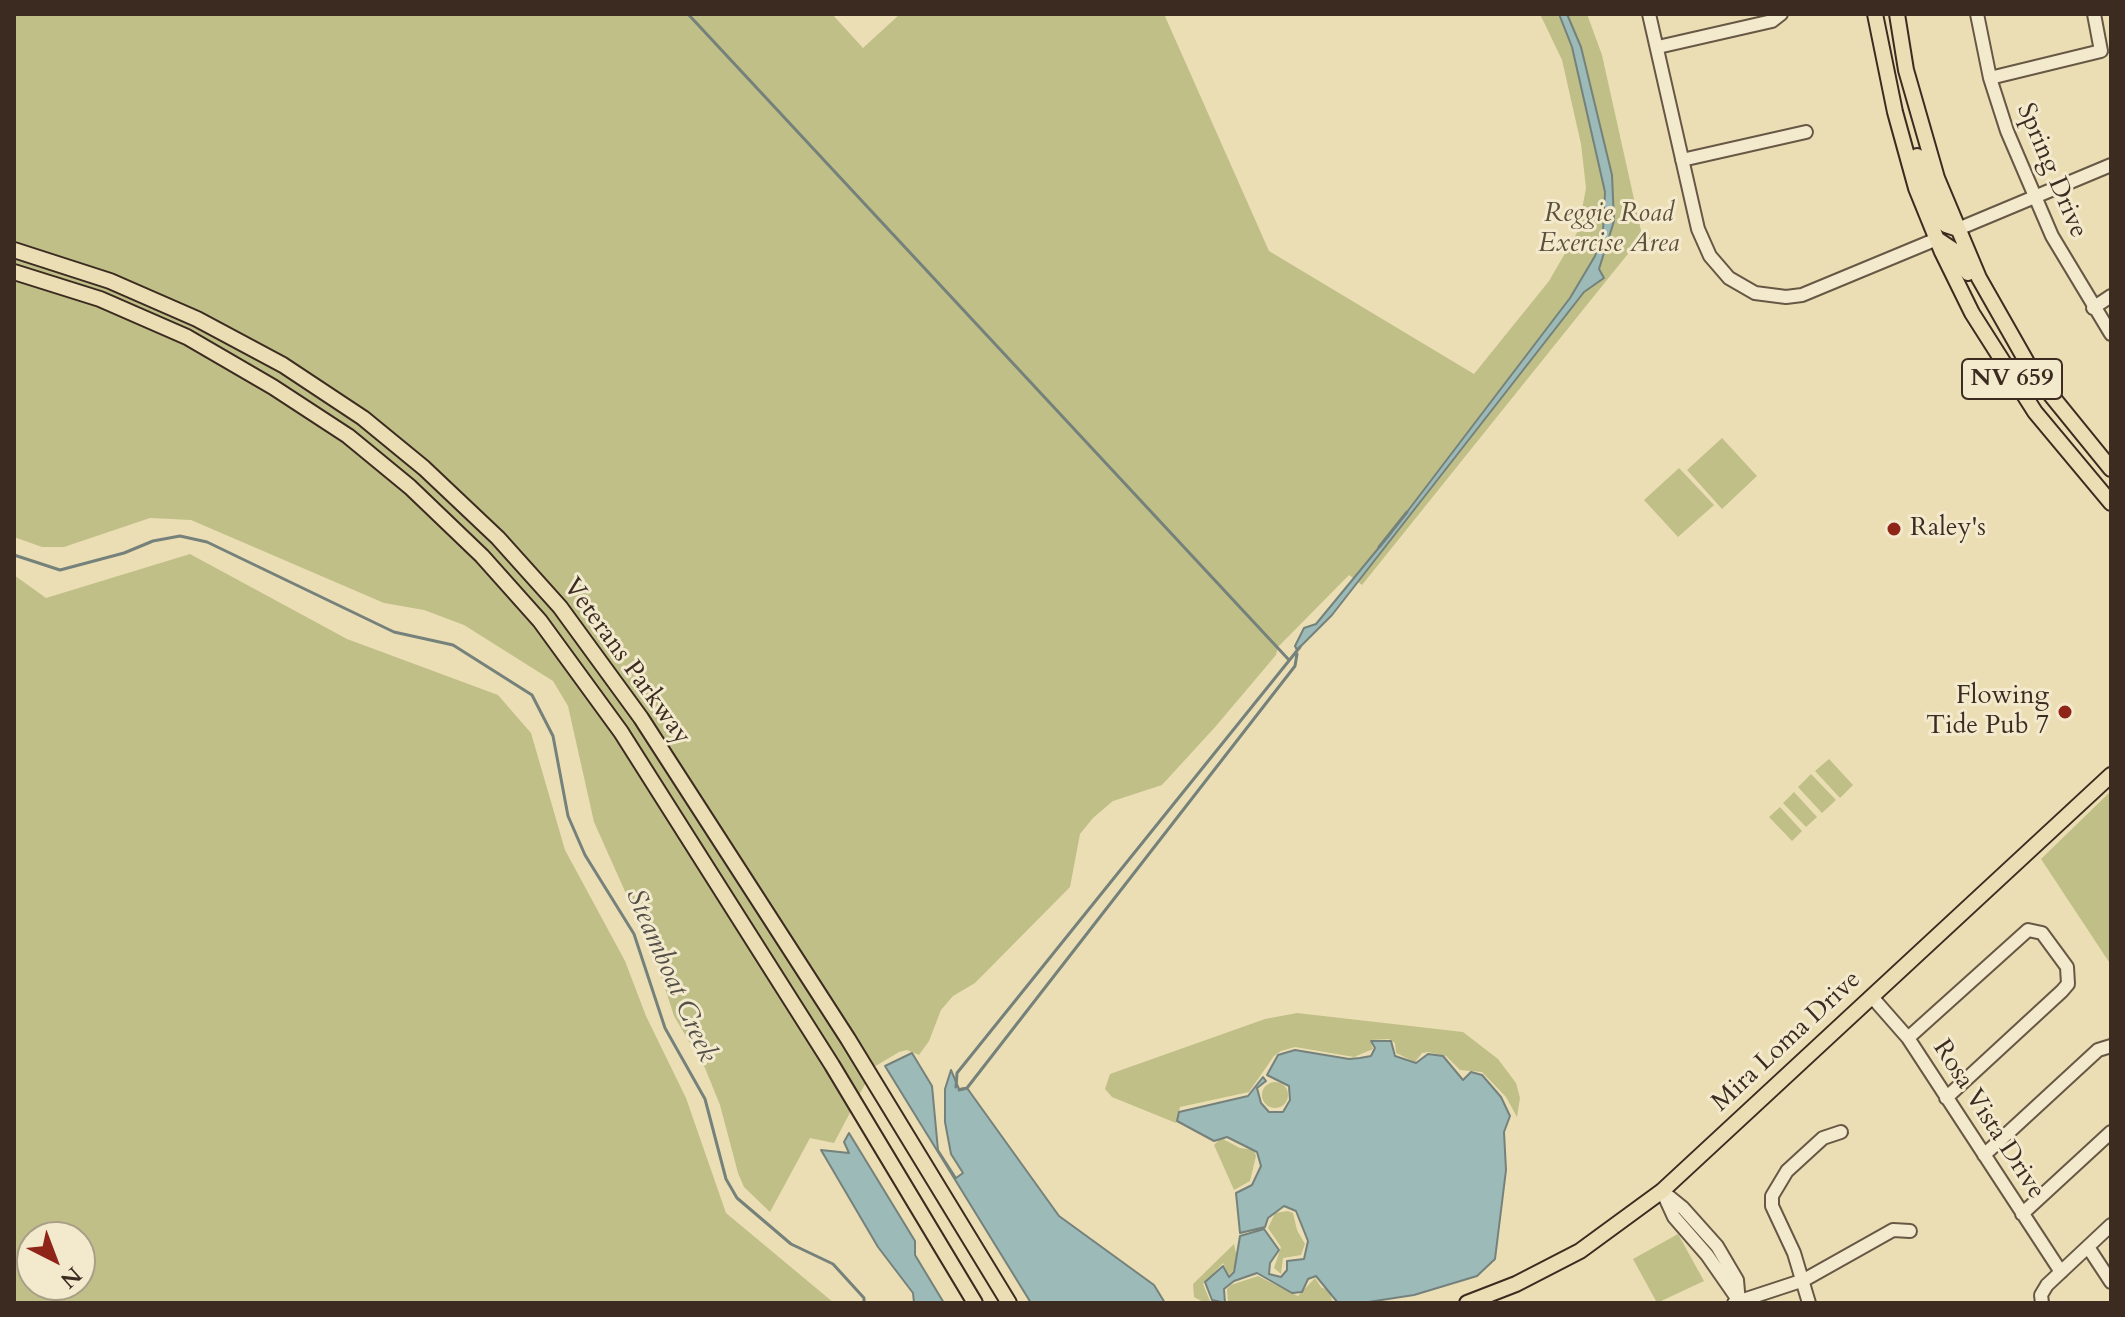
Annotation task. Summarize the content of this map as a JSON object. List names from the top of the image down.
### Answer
{
  "streets": {
    "main road": ["NV 659", "Veterans Parkway", "Mira Loma Drive"],
    "street": ["Spring Drive", "Rosa Vista Drive"]
  },
  "crossings": [
    ["Mira Loma Drive", "Rosa Vista Drive"]
  ],
  "water": ["Steamboat Creek"],
  "parks": ["Reggie Road Exercise Area"],
  "places": ["Raley's", "Flowing Tide Pub 7"],
  "north": "bottom right"
}
